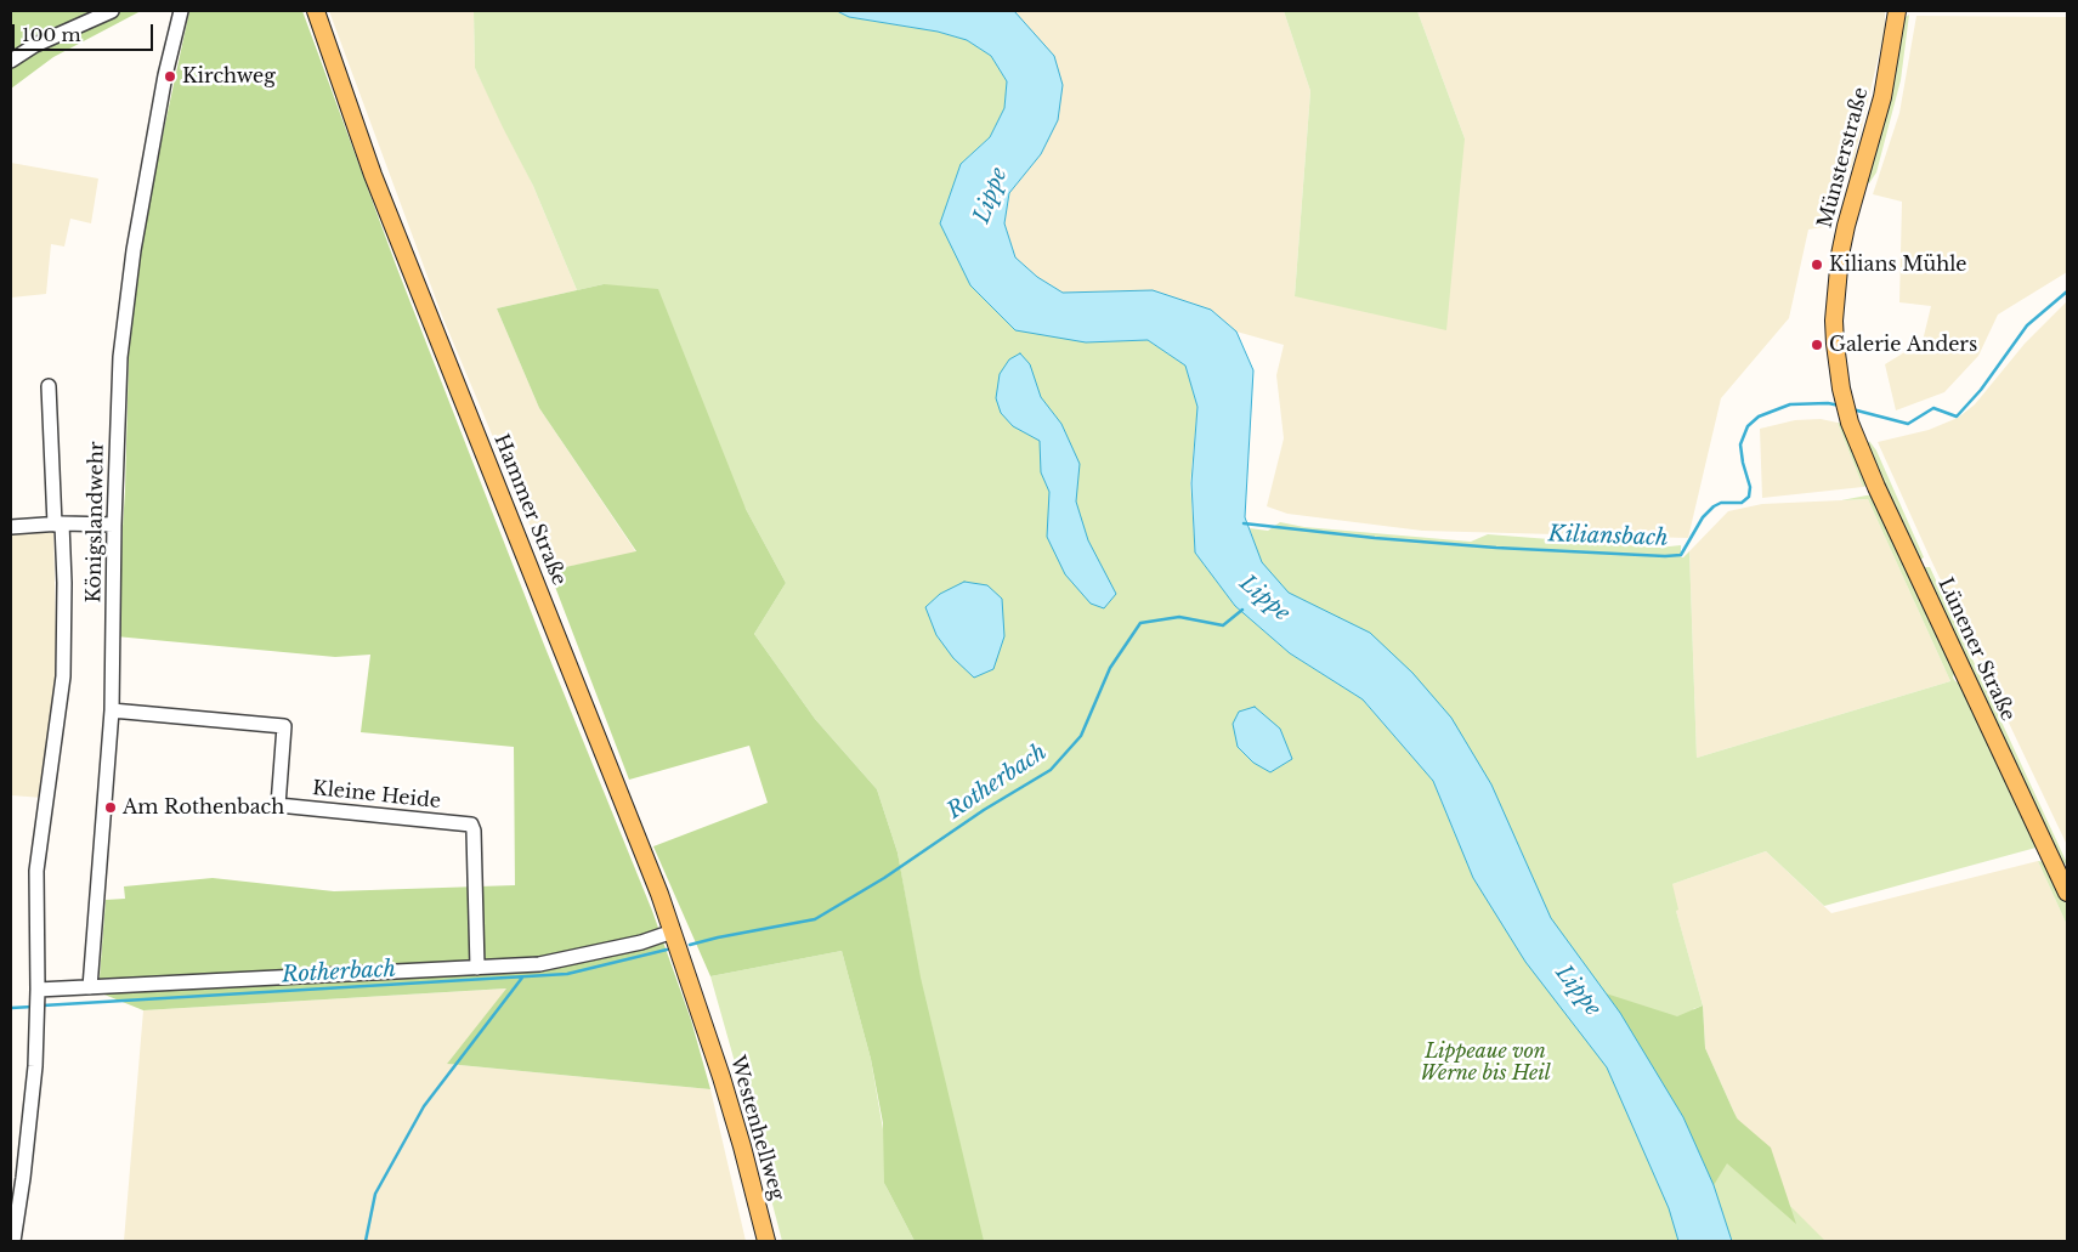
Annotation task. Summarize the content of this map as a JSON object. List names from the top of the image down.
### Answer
{
  "streets": {
    "main road": [
      "Münsterstraße",
      "Hammer Straße",
      "Lünener Straße",
      "Westenhellweg"
    ],
    "street": ["Königslandwehr", "Kleine Heide"]
  },
  "crossings": [
    ["Münsterstraße", "Lünener Straße"],
    ["Hammer Straße", "Westenhellweg"],
    ["Königslandwehr", "Kleine Heide"]
  ],
  "water": ["Lippe", "Kiliansbach", "Rotherbach"],
  "parks": ["Lippeaue von Werne bis Heil"],
  "places": [
    "Kirchweg",
    "Kilians Mühle",
    "Galerie Anders",
    "Am Rothenbach"
  ],
  "scale_bar": "100 m"
}
